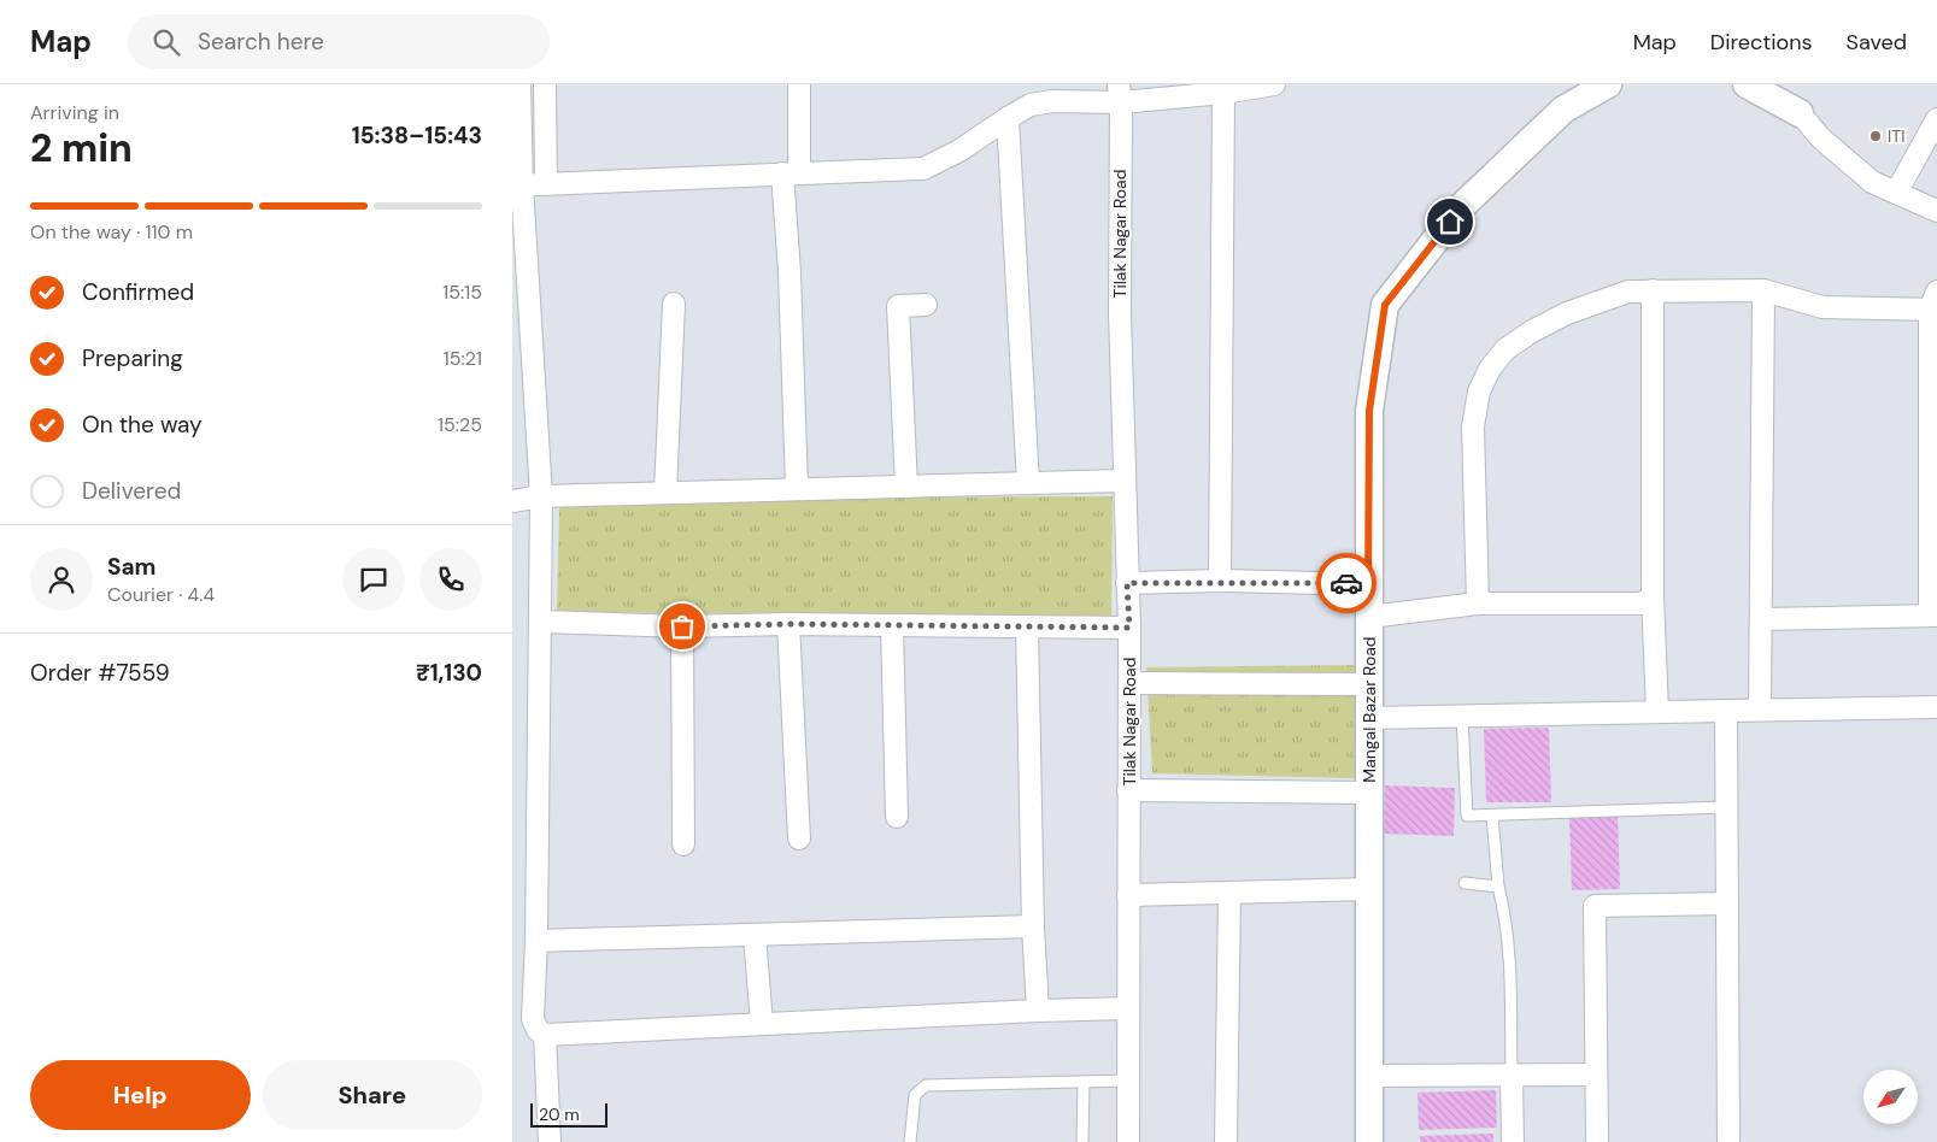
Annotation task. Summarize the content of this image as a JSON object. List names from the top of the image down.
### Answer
{
  "streets": {
    "street": ["Tilak Nagar Road", "Mangal Bazar Road"]
  },
  "places": ["ITI"],
  "scale_bar": "20 m",
  "north": "bottom left",
  "page": {
    "header": "Map",
    "search": "Search here",
    "nav": ["Map", "Directions", "Saved"],
    "heading": ["2 min", "Arriving in", "15:38–15:43"],
    "panel": [
      "Sam",
      "Courier · 4.4",
      "Order #7559",
      "₹1,130"
    ],
    "bar": "On the way · 110 m",
    "list": [
      ["Confirmed", "15:15"],
      ["Preparing", "15:21"],
      ["On the way", "15:25"],
      "Delivered"
    ],
    "buttons": ["Help", "Share"],
    "scale": "20 m"
  }
}
